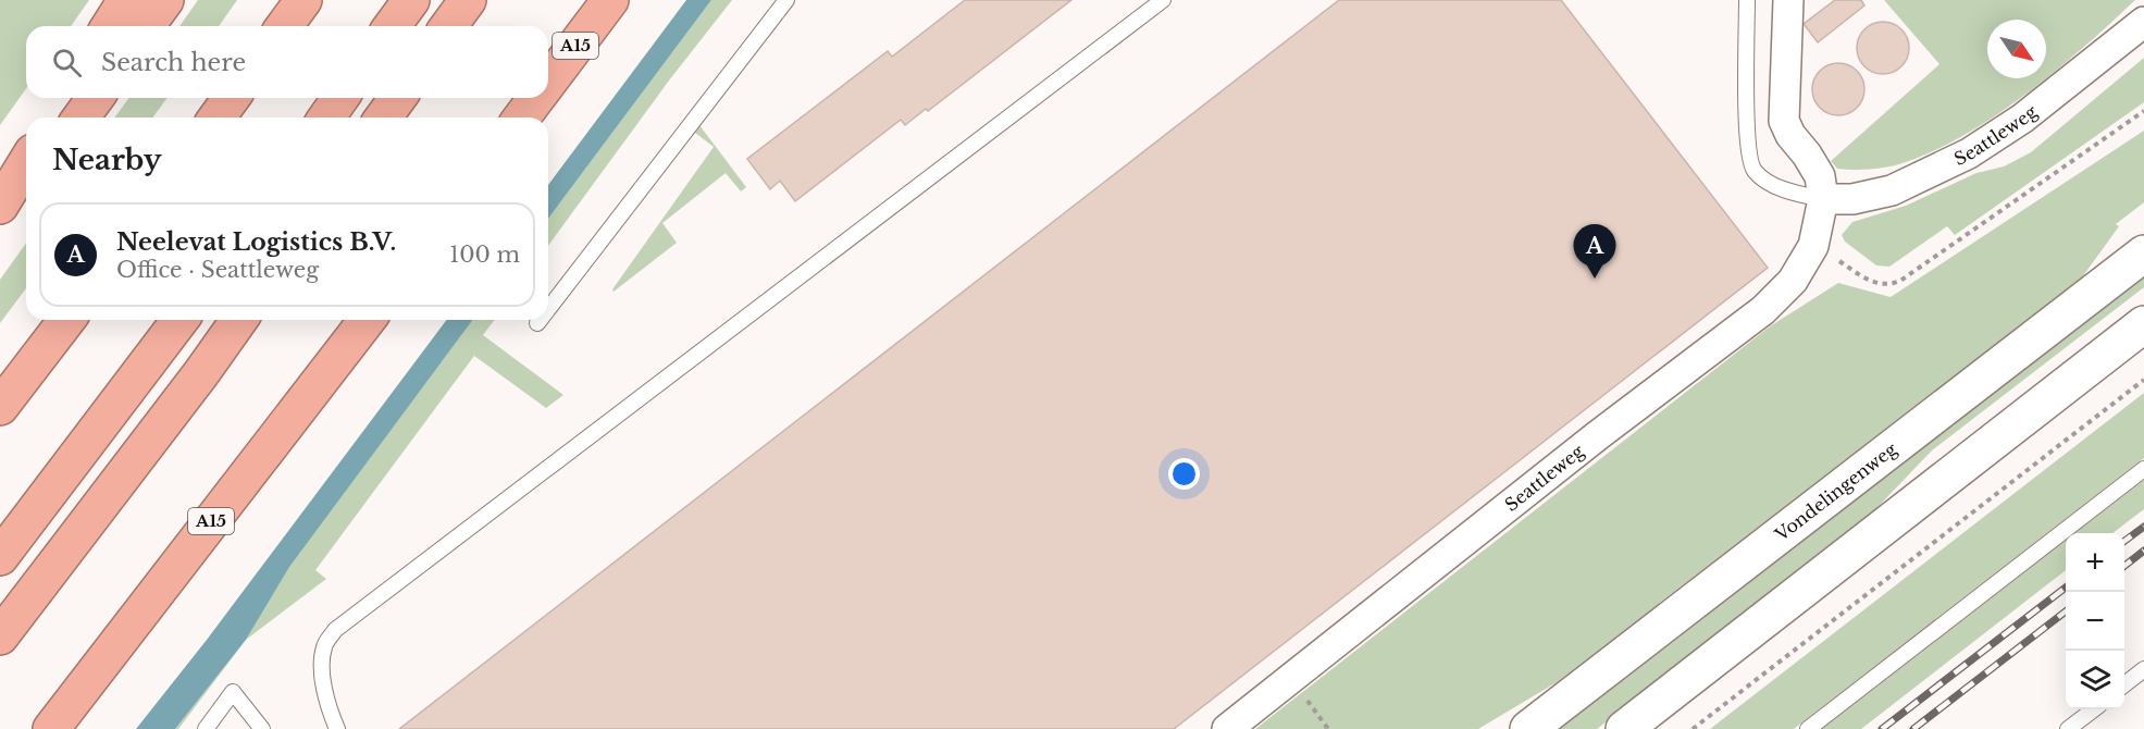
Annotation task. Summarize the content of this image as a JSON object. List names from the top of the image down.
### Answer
{
  "streets": {
    "highway": ["A15"],
    "main road": ["Vondelingenweg"],
    "street": ["Seattleweg"]
  },
  "north": "bottom right",
  "page": {
    "search": "Search here",
    "heading": "Nearby",
    "list": [
      {
        "mark": "A",
        "name": "Neelevat Logistics B.V.",
        "note": "Office · Seattleweg",
        "value": "100 m"
      }
    ],
    "pins": "A",
    "map_buttons": ["+", "−"]
  }
}
